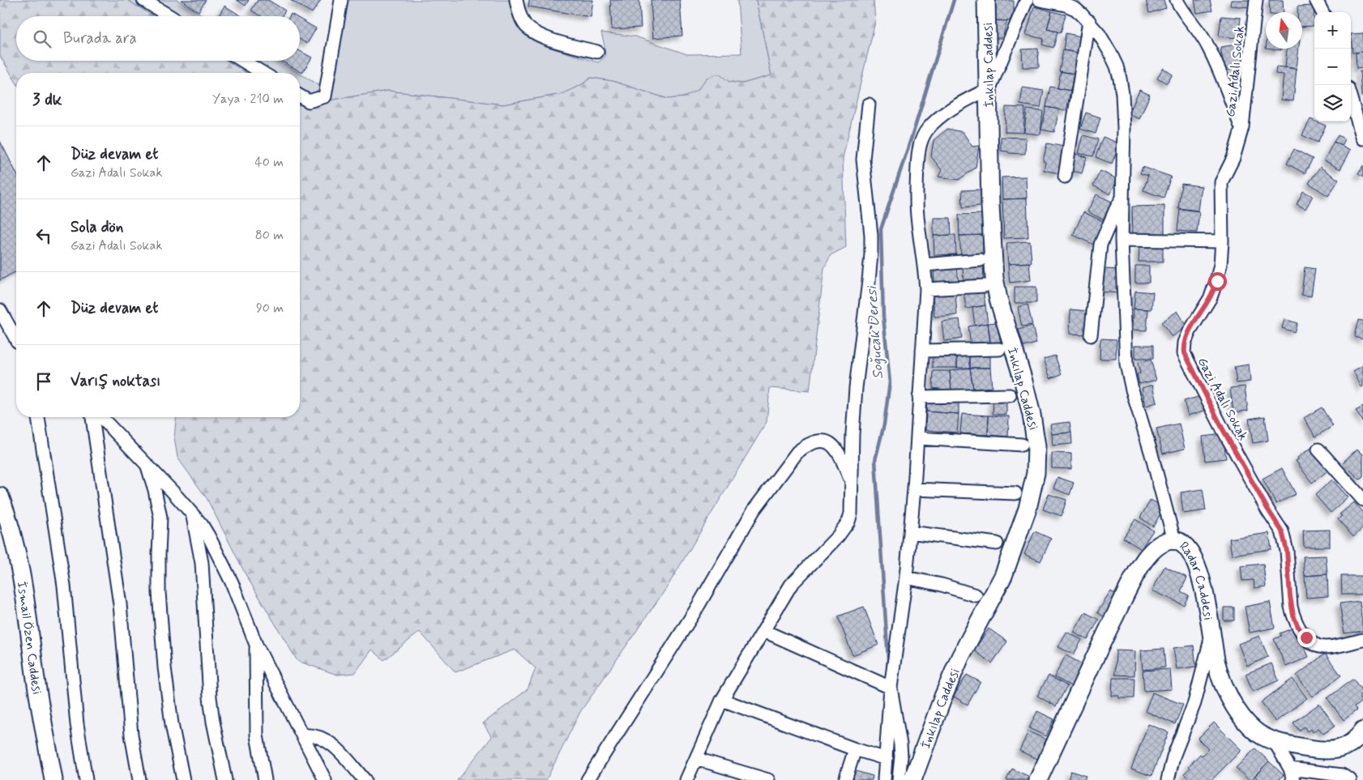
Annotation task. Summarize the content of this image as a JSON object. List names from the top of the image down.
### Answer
{
  "streets": {
    "street": [
      "İnkılap Caddesi",
      "Gazi Adalı Sokak",
      "Radar Caddesi",
      "İsmail Özen Caddesi"
    ]
  },
  "water": ["Soğucak Deresi"],
  "north": "top",
  "page": {
    "map_buttons": ["+", "−"],
    "search": "Burada ara",
    "heading": ["3 dk", "Yaya · 210 m"],
    "list": [
      ["Düz devam et", "Gazi Adalı Sokak", "40 m"],
      ["Sola dön", "Gazi Adalı Sokak", "80 m"],
      ["Düz devam et", "90 m"],
      "Varış noktası"
    ]
  }
}
